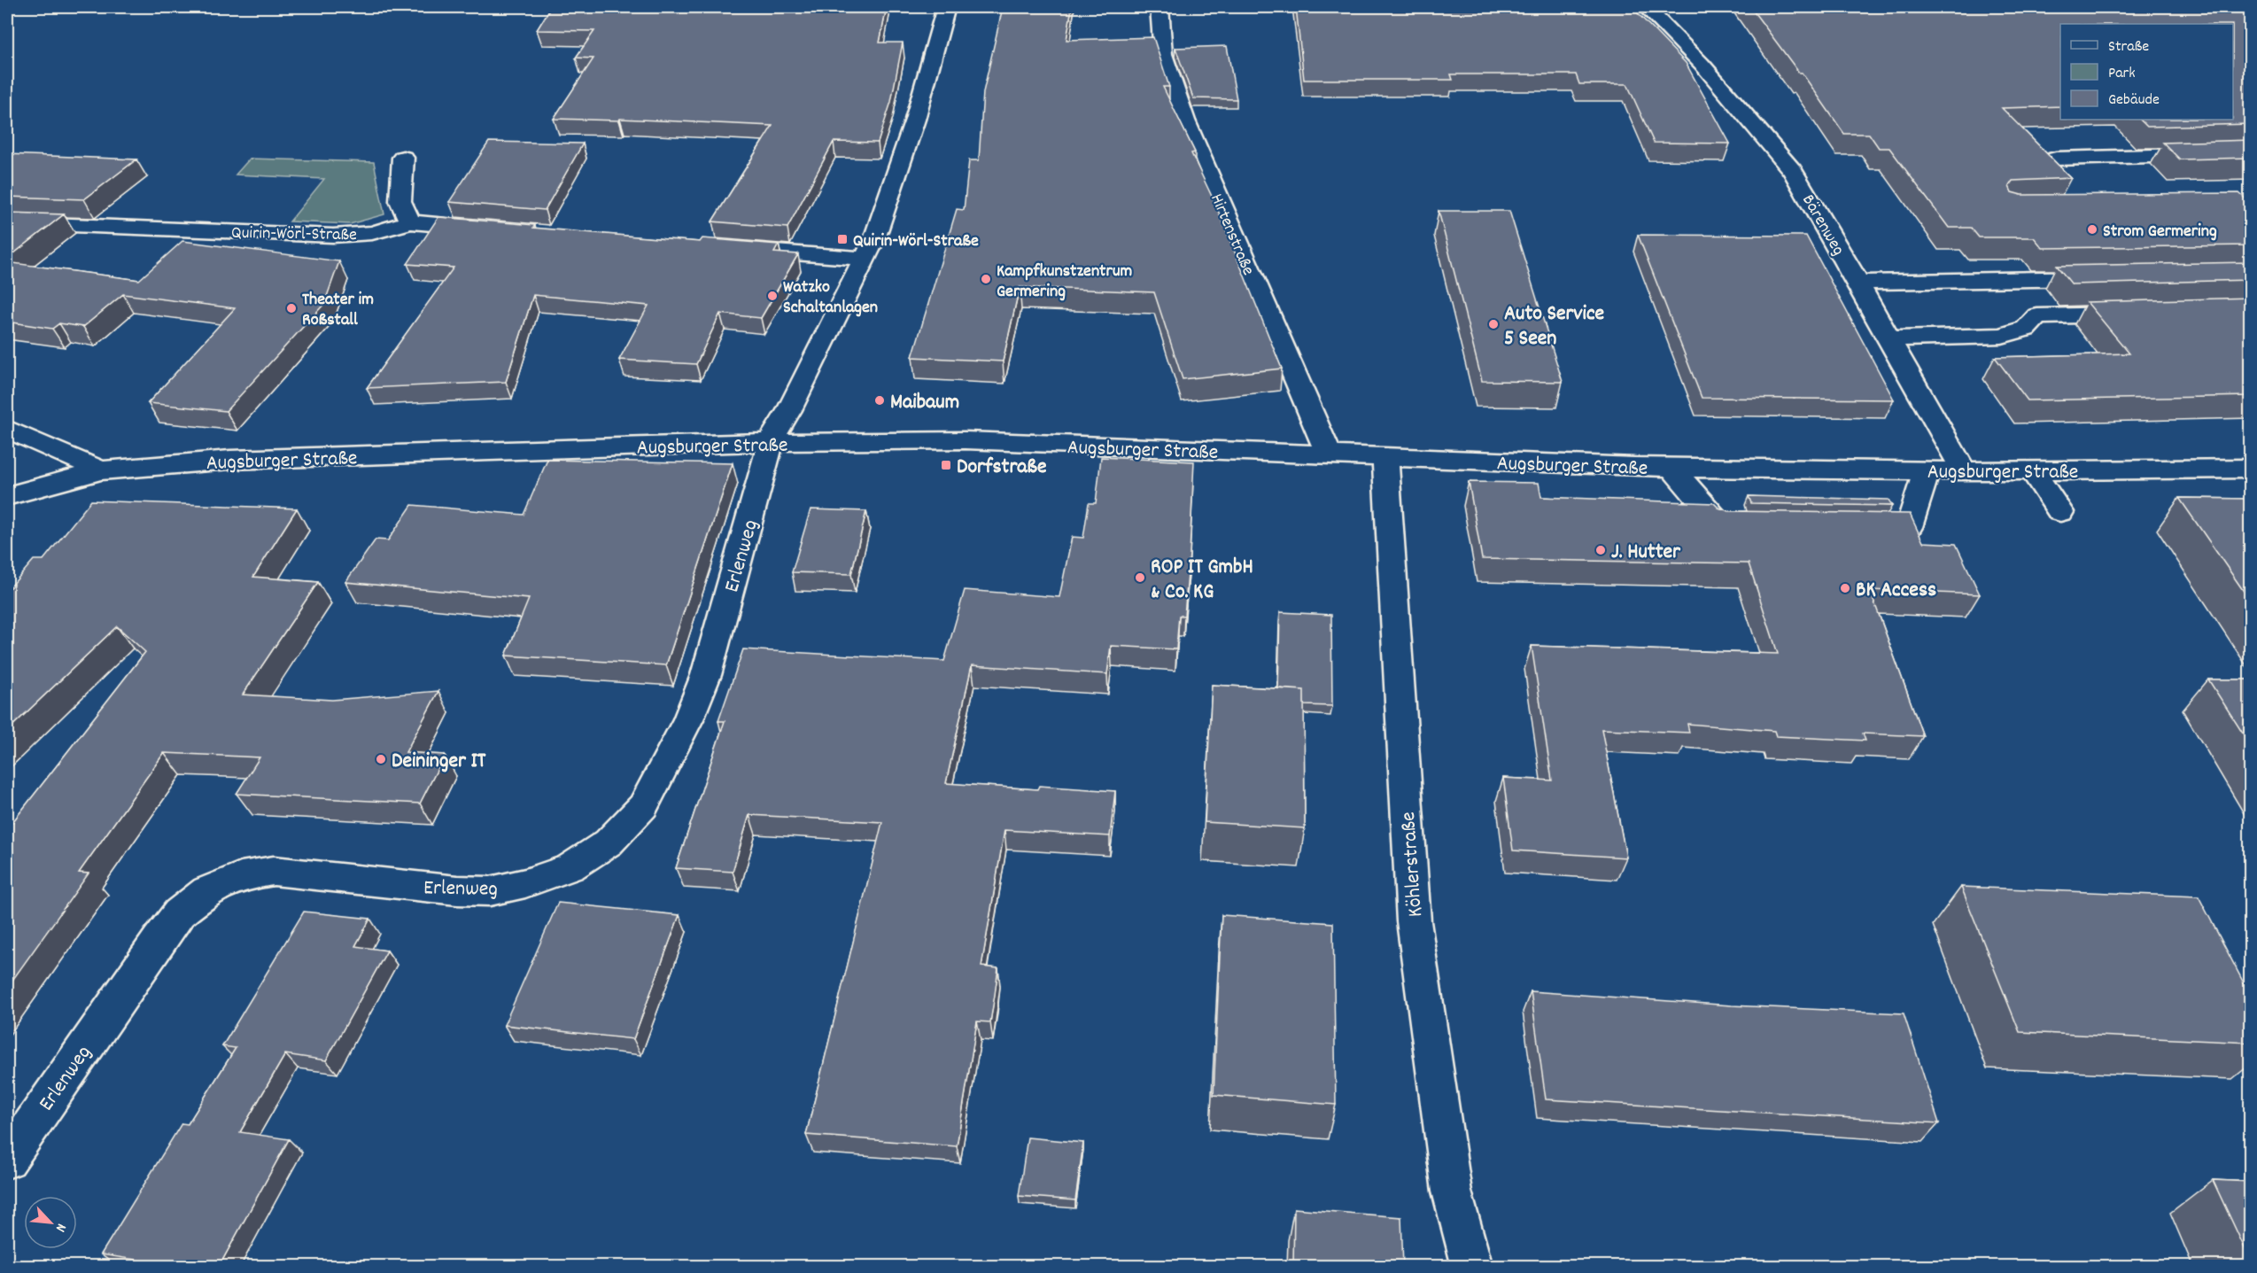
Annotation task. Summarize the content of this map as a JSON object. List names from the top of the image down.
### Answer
{
  "streets": {
    "street": [
      "Bärenweg",
      "Quirin-Wörl-Straße",
      "Hirtenstraße",
      "Augsburger Straße",
      "Erlenweg",
      "Köhlerstraße"
    ]
  },
  "crossings": [
    ["Bärenweg", "Augsburger Straße"],
    ["Hirtenstraße", "Augsburger Straße"],
    ["Augsburger Straße", "Erlenweg"],
    ["Augsburger Straße", "Köhlerstraße"]
  ],
  "places": {
    "other": [
      "Strom Germering",
      "Kampfkunstzentrum Germering",
      "Watzko Schaltanlagen",
      "Theater im Roßstall",
      "Auto Service 5 Seen",
      "Maibaum",
      "J. Hutter",
      "ROP IT GmbH & Co. KG",
      "BK Access",
      "Deininger IT"
    ],
    "transit": ["Quirin-Wörl-Straße", "Dorfstraße"]
  },
  "legend": ["Straße", "Park", "Gebäude"],
  "north": "bottom right"
}
